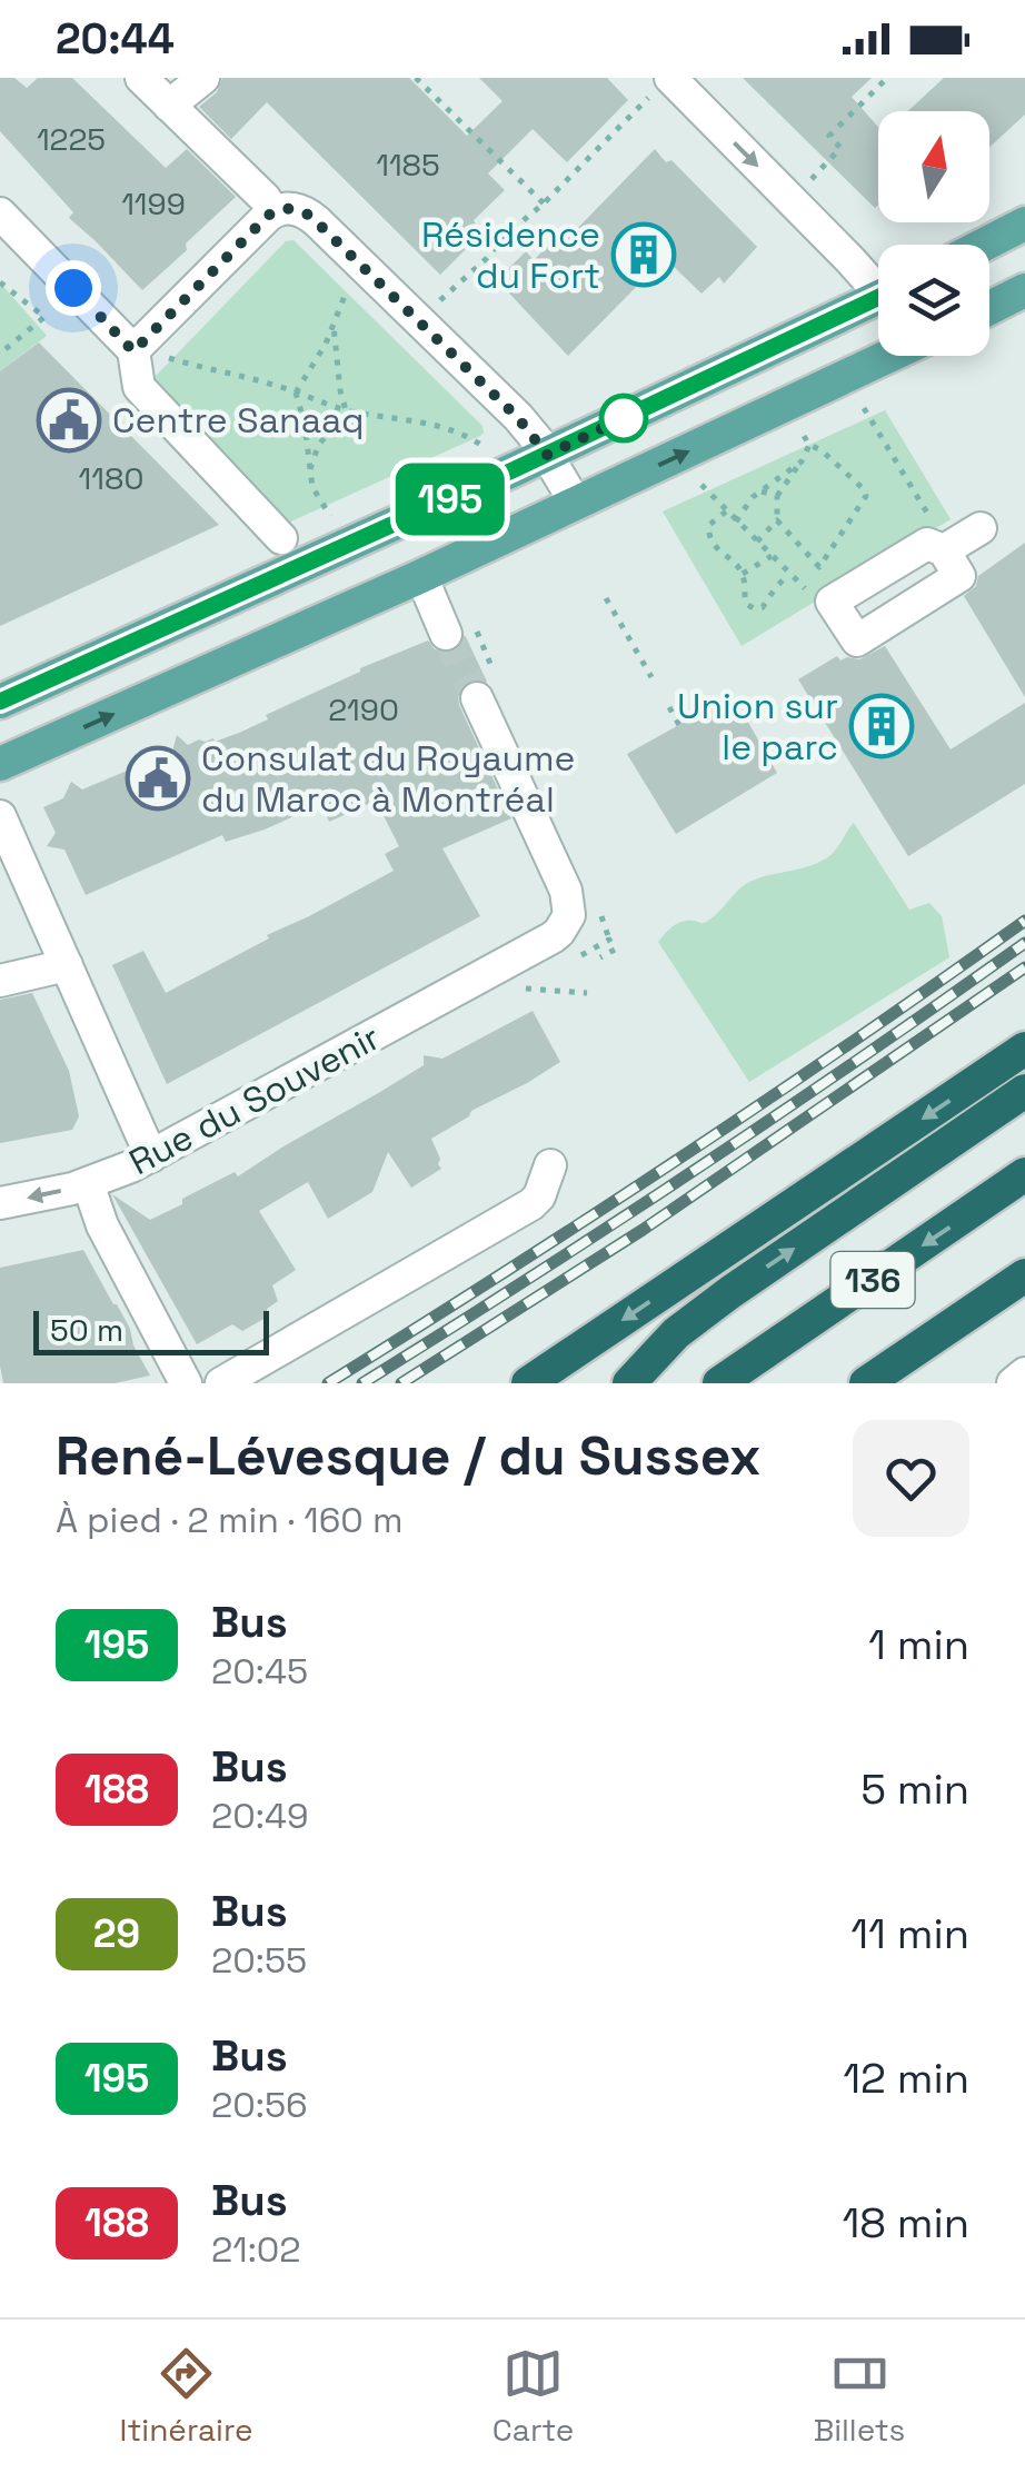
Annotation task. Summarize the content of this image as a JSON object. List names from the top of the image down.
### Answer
{
  "streets": {
    "highway": ["136"],
    "street": ["Rue du Souvenir"]
  },
  "places": {
    "building": ["Résidence du Fort", "Union sur le parc"],
    "public building": ["Centre Sanaaq", "Consulat du Royaume du Maroc à Montréal"]
  },
  "lines": ["bus line 195"],
  "house_numbers": [
    "1225",
    "1185",
    "1199",
    "1180",
    "2190"
  ],
  "scale_bar": "50 m",
  "north": "top",
  "page": {
    "status": "20:44",
    "on_map": "195",
    "scale": "50 m",
    "heading": ["René-Lévesque / du Sussex", "À pied · 2 min · 160 m"],
    "list": [
      {
        "mark": "195",
        "name": "Bus",
        "note": "20:45",
        "value": "1 min"
      },
      {
        "mark": "188",
        "name": "Bus",
        "note": "20:49",
        "value": "5 min"
      },
      {
        "mark": "29",
        "name": "Bus",
        "note": "20:55",
        "value": "11 min"
      },
      {
        "mark": "195",
        "name": "Bus",
        "note": "20:56",
        "value": "12 min"
      },
      {
        "mark": "188",
        "name": "Bus",
        "note": "21:02",
        "value": "18 min"
      }
    ],
    "tabs": ["Itinéraire", "Carte", "Billets"]
  }
}
